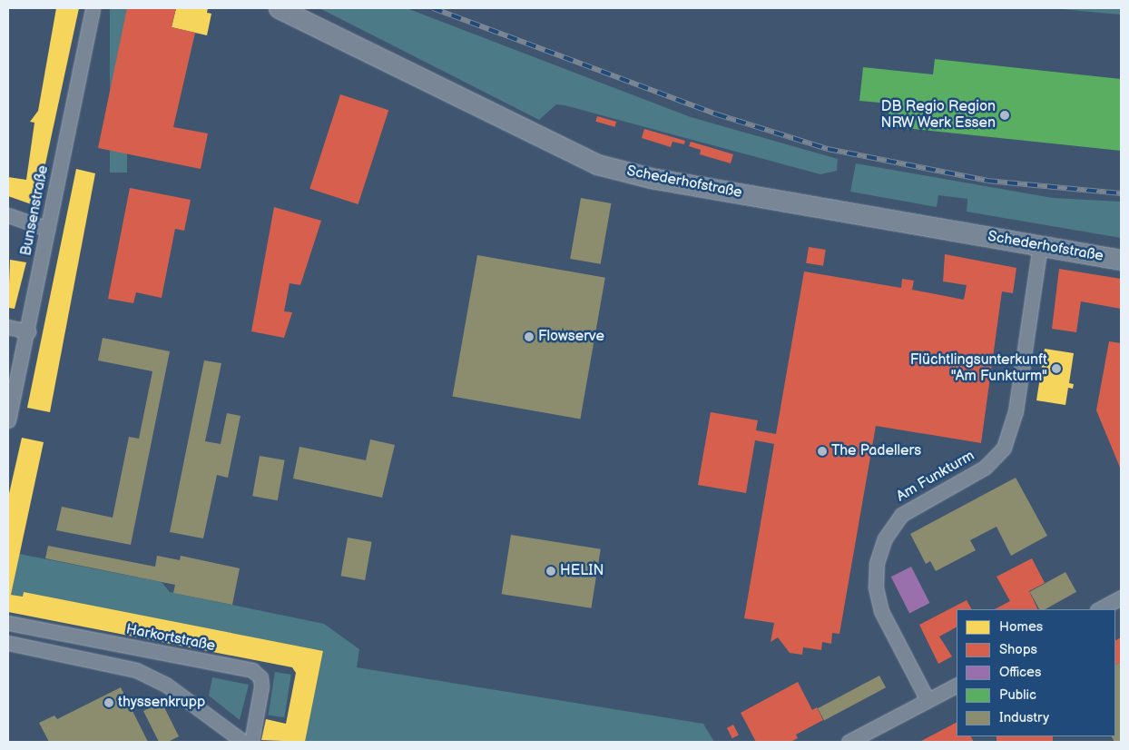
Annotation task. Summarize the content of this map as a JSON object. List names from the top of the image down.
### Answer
{
  "streets": {
    "street": [
      "Schederhofstraße",
      "Bunsenstraße",
      "Am Funkturm",
      "Harkortstraße"
    ]
  },
  "crossings": [
    ["Schederhofstraße", "Am Funkturm"]
  ],
  "places": [
    "DB Regio Region NRW Werk Essen",
    "Flowserve",
    "Flüchtlingsunterkunft \"Am Funkturm\"",
    "The Padellers",
    "HELIN",
    "thyssenkrupp"
  ],
  "legend": [
    "Homes",
    "Shops",
    "Offices",
    "Public",
    "Industry"
  ]
}
